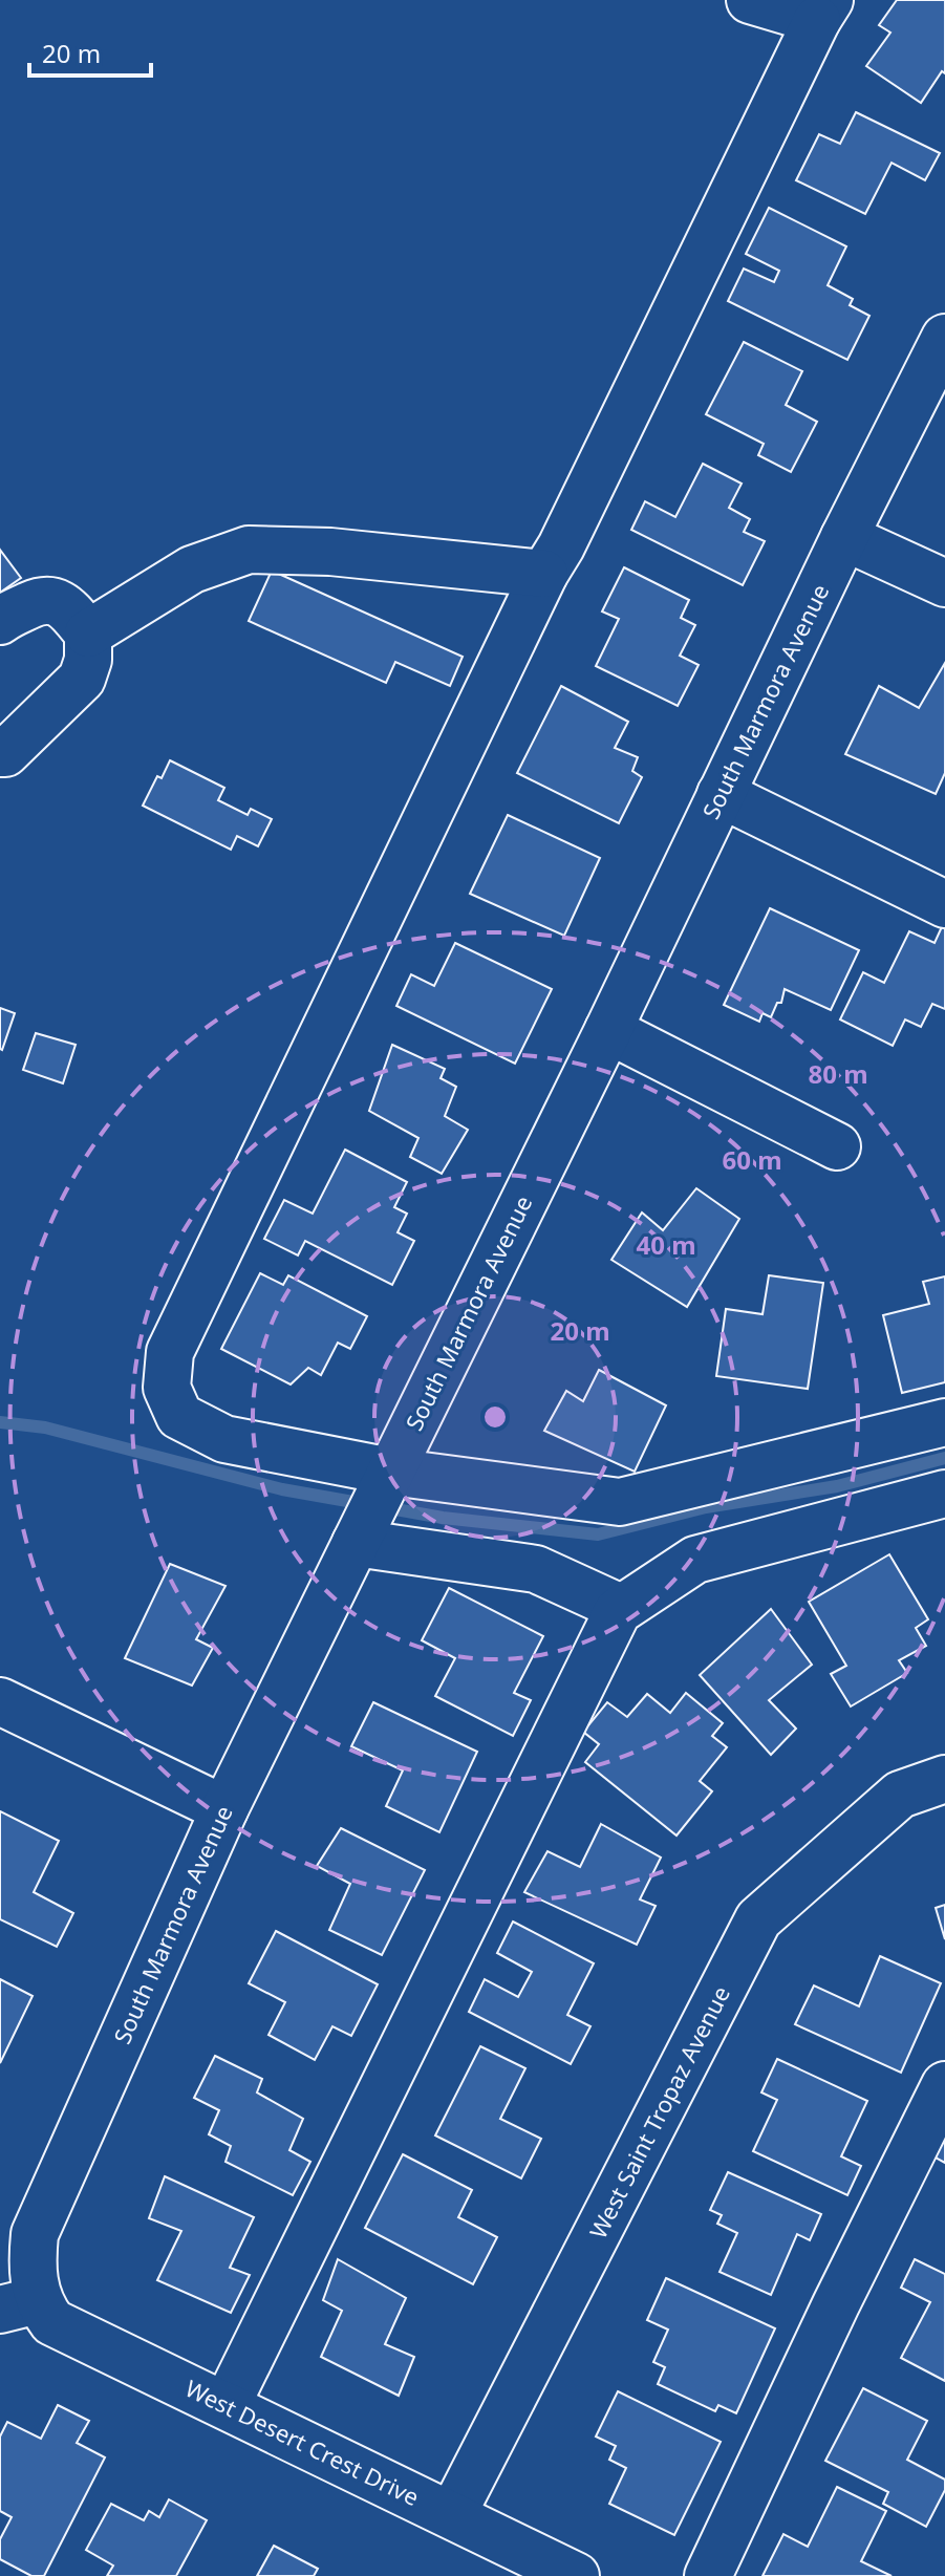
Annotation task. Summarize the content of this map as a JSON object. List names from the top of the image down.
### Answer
{
  "streets": {
    "street": ["South Marmora Avenue", "West Saint Tropaz Avenue", "West Desert Crest Drive"]
  },
  "crossings": [
    ["South Marmora Avenue", "West Desert Crest Drive"],
    ["West Saint Tropaz Avenue", "West Desert Crest Drive"]
  ],
  "scale_bar": "20 m",
  "rings": [
    "80 m",
    "60 m",
    "40 m",
    "20 m"
  ]
}
